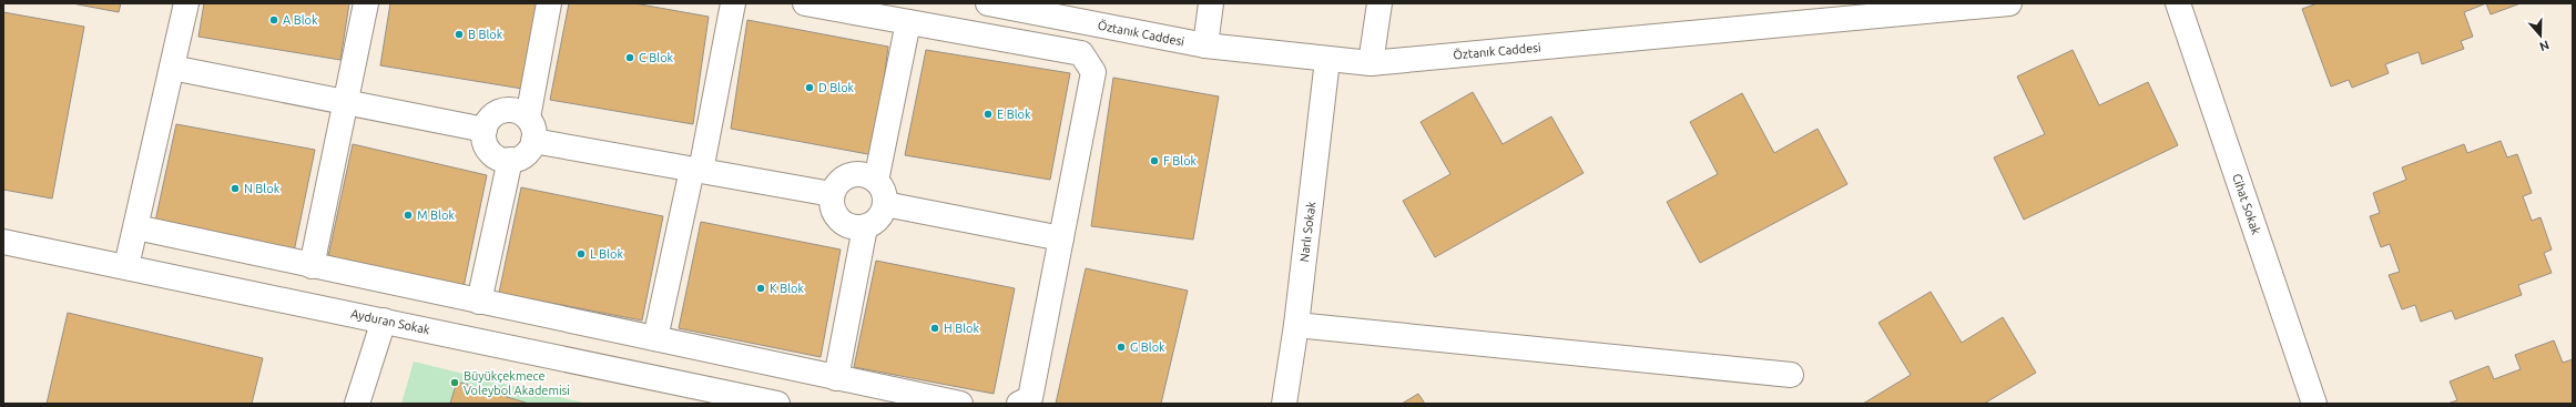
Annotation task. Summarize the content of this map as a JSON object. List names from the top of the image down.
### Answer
{
  "streets": {
    "street": [
      "Öztanık Caddesi",
      "Cihat Sokak",
      "Narlı Sokak",
      "Ayduran Sokak"
    ]
  },
  "crossings": [
    ["Öztanık Caddesi", "Narlı Sokak"]
  ],
  "places": [
    "A Blok",
    "B Blok",
    "C Blok",
    "D Blok",
    "E Blok",
    "F Blok",
    "N Blok",
    "M Blok",
    "L Blok",
    "K Blok",
    "H Blok",
    "G Blok",
    "Büyükçekmece Voleybol Akademisi"
  ],
  "north": "bottom"
}
